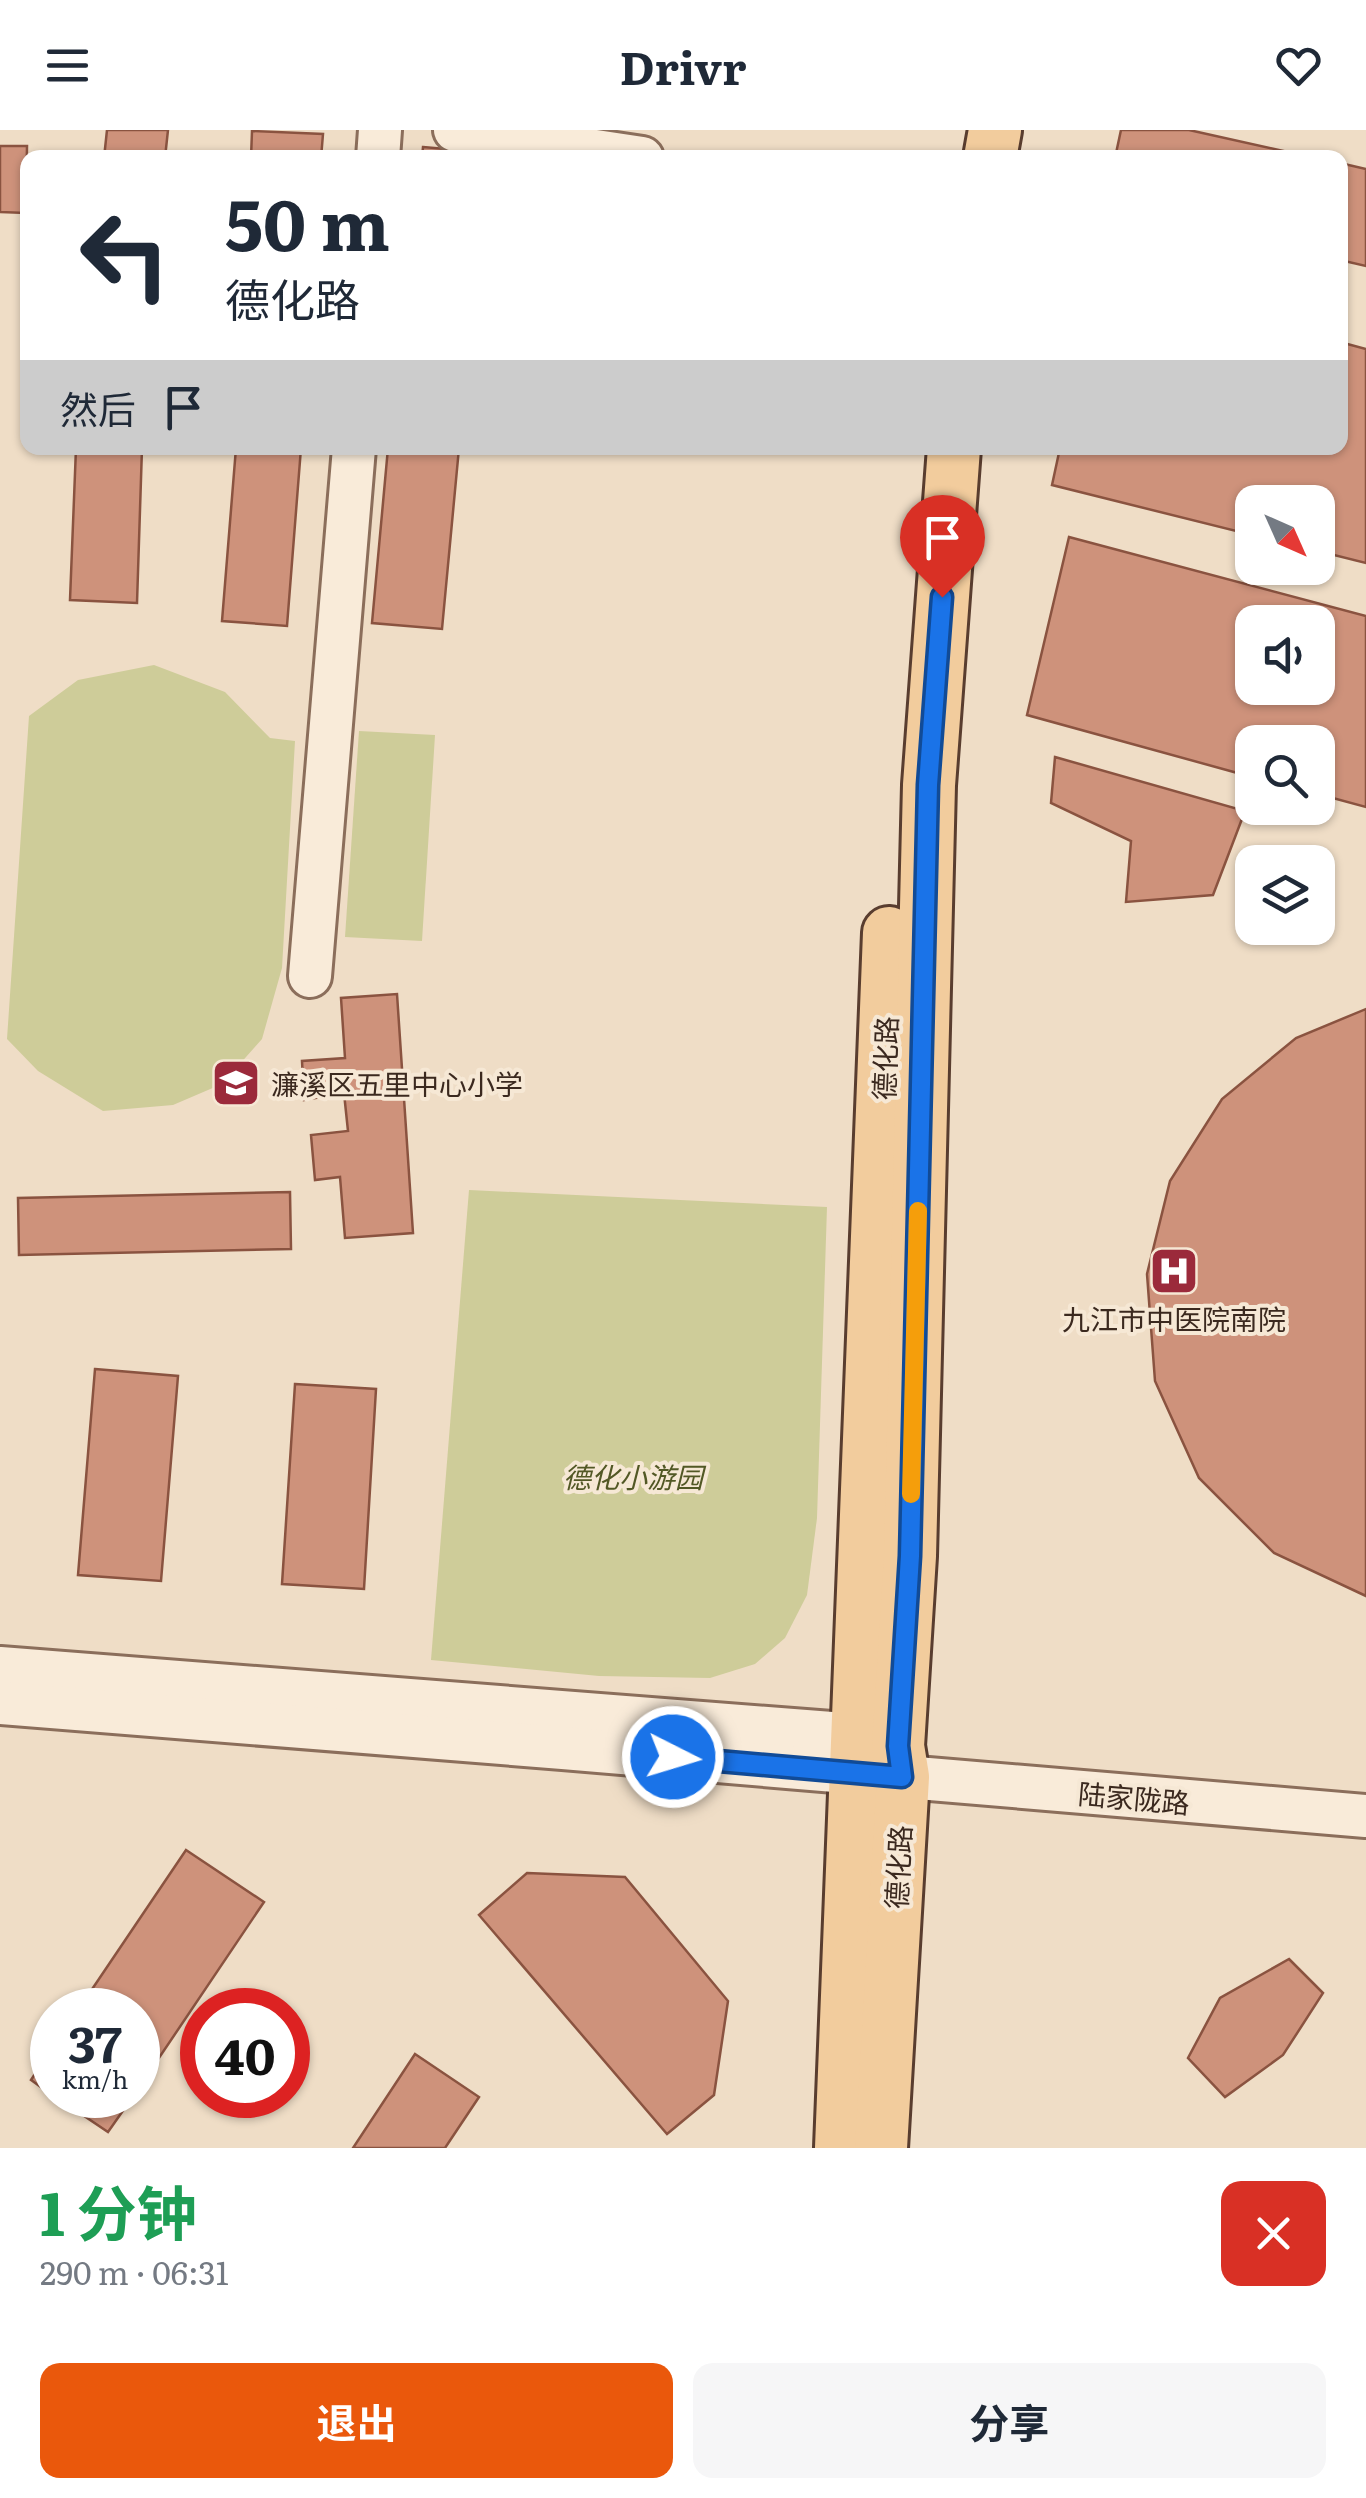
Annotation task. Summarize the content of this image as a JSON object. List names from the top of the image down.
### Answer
{
  "streets": {
    "main road": ["德化路"],
    "street": ["陆家陇路"]
  },
  "crossings": [
    ["德化路", "陆家陇路"]
  ],
  "parks": ["德化小游园"],
  "places": {
    "school or university": ["濂溪区五里中心小学"],
    "hospital": ["九江市中医院南院"]
  },
  "north": "bottom right",
  "page": {
    "header": "Drivr",
    "turn": ["50 m", "德化路"],
    "then": "然后",
    "speed": "37 km/h",
    "limit": "40",
    "heading": ["1 分钟", "290 m · 06:31"],
    "buttons": ["退出", "分享"]
  }
}
